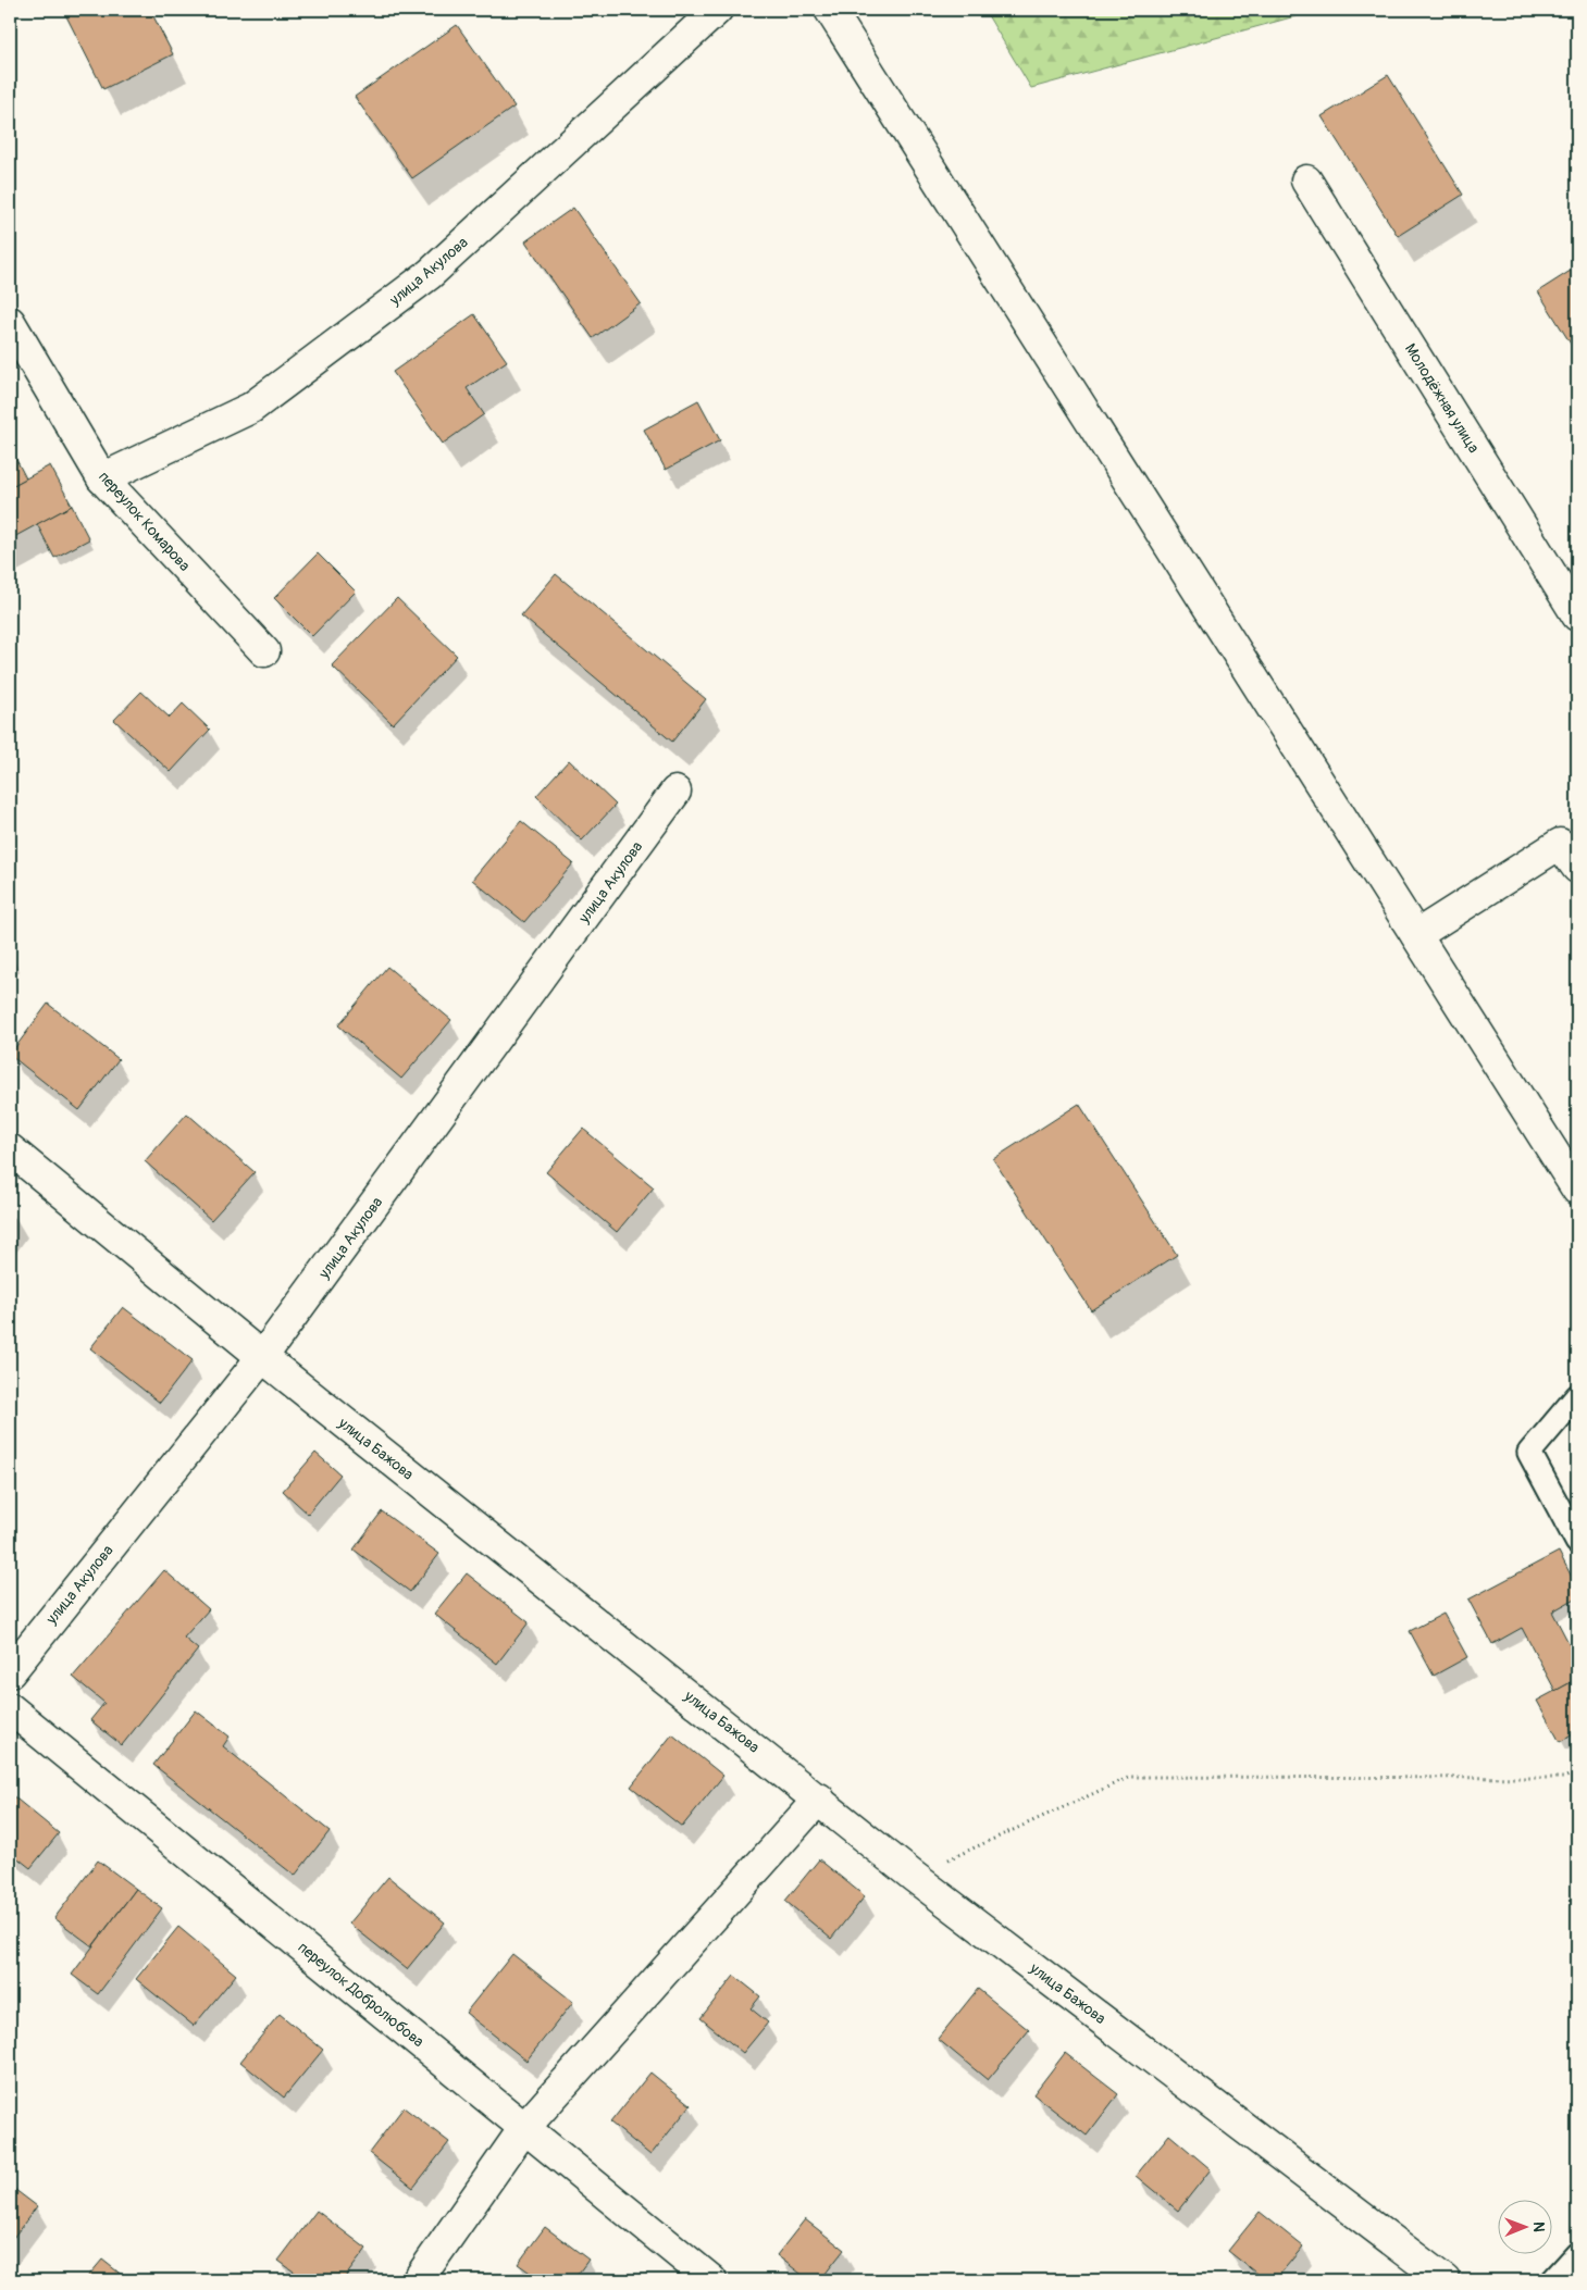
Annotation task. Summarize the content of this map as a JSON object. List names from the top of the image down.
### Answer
{
  "streets": {
    "street": [
      "улица Акулова",
      "Молодёжная улица",
      "переулок Комарова",
      "улица Бажова",
      "переулок Добролюбова"
    ]
  },
  "crossings": [
    ["улица Акулова", "переулок Комарова"],
    ["улица Акулова", "улица Бажова"]
  ],
  "north": "right"
}
